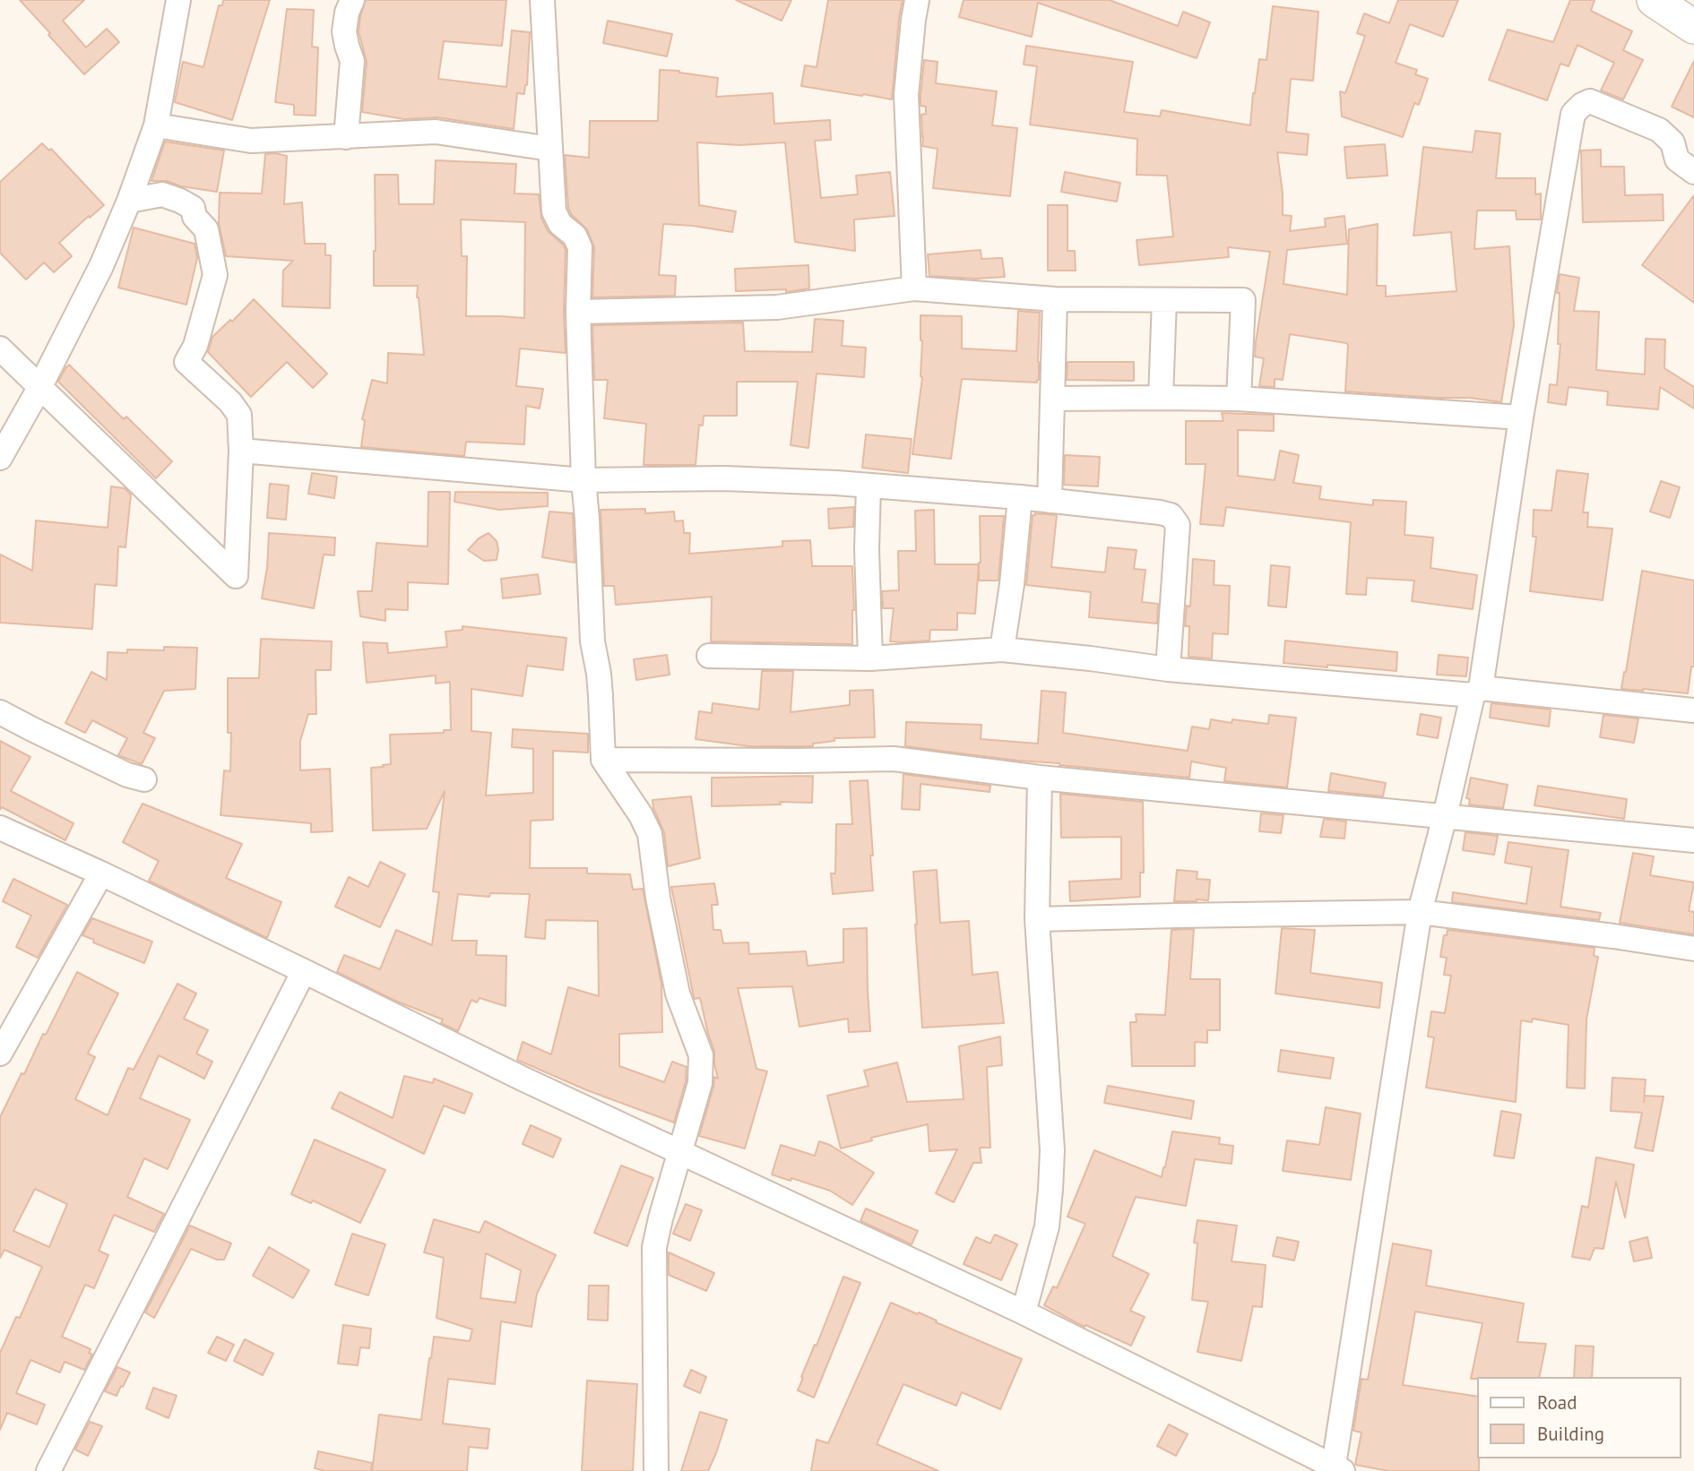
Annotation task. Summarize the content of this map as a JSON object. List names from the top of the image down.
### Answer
{
  "legend": ["Road", "Building"]
}
